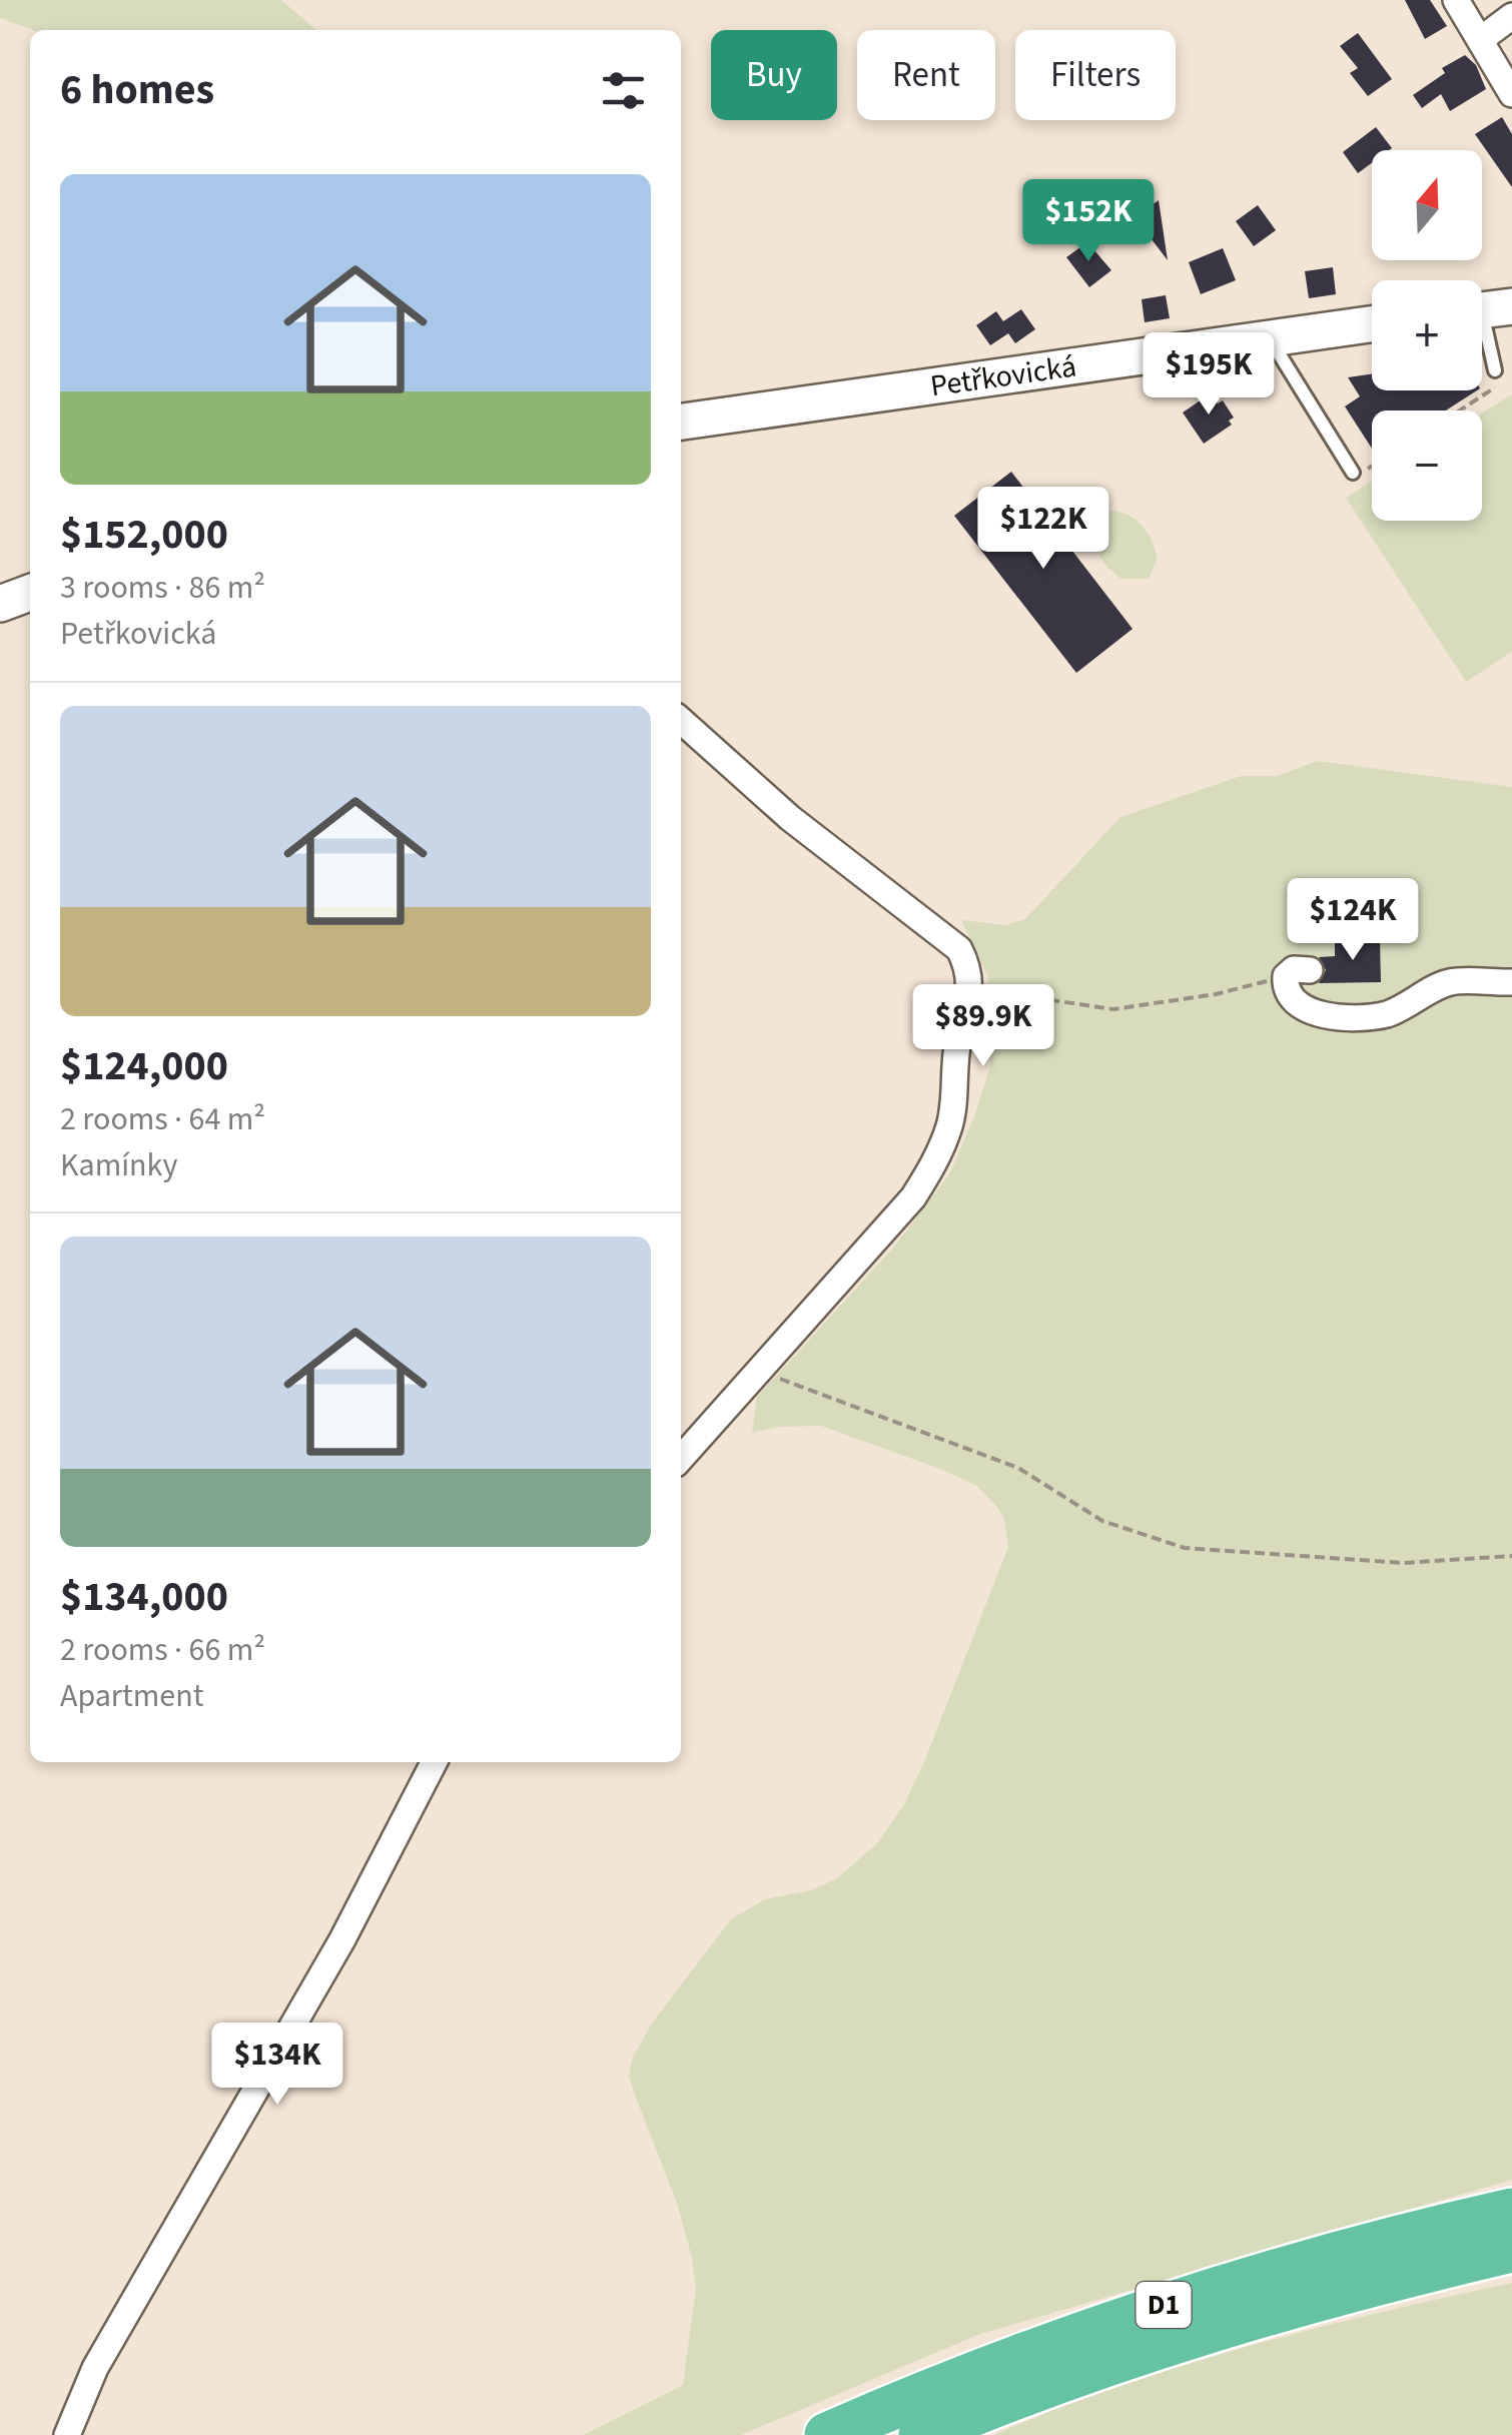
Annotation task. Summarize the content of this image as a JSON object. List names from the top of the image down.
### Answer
{
  "streets": {
    "highway": ["D1"],
    "street": ["Petřkovická"]
  },
  "north": "top",
  "page": {
    "chip": ["Buy", "Rent", "Filters"],
    "heading": "6 homes",
    "map_buttons": ["+", "−"],
    "list": [
      {
        "name": "$152,000",
        "note": "3 rooms · 86 m² · Petřkovická"
      },
      {
        "name": "$124,000",
        "note": "2 rooms · 64 m² · Kamínky"
      },
      {
        "name": "$134,000",
        "note": "2 rooms · 66 m² · Apartment"
      }
    ],
    "price": [
      "$152K",
      "$195K",
      "$122K",
      "$124K",
      "$89.9K",
      "$134K"
    ]
  }
}
